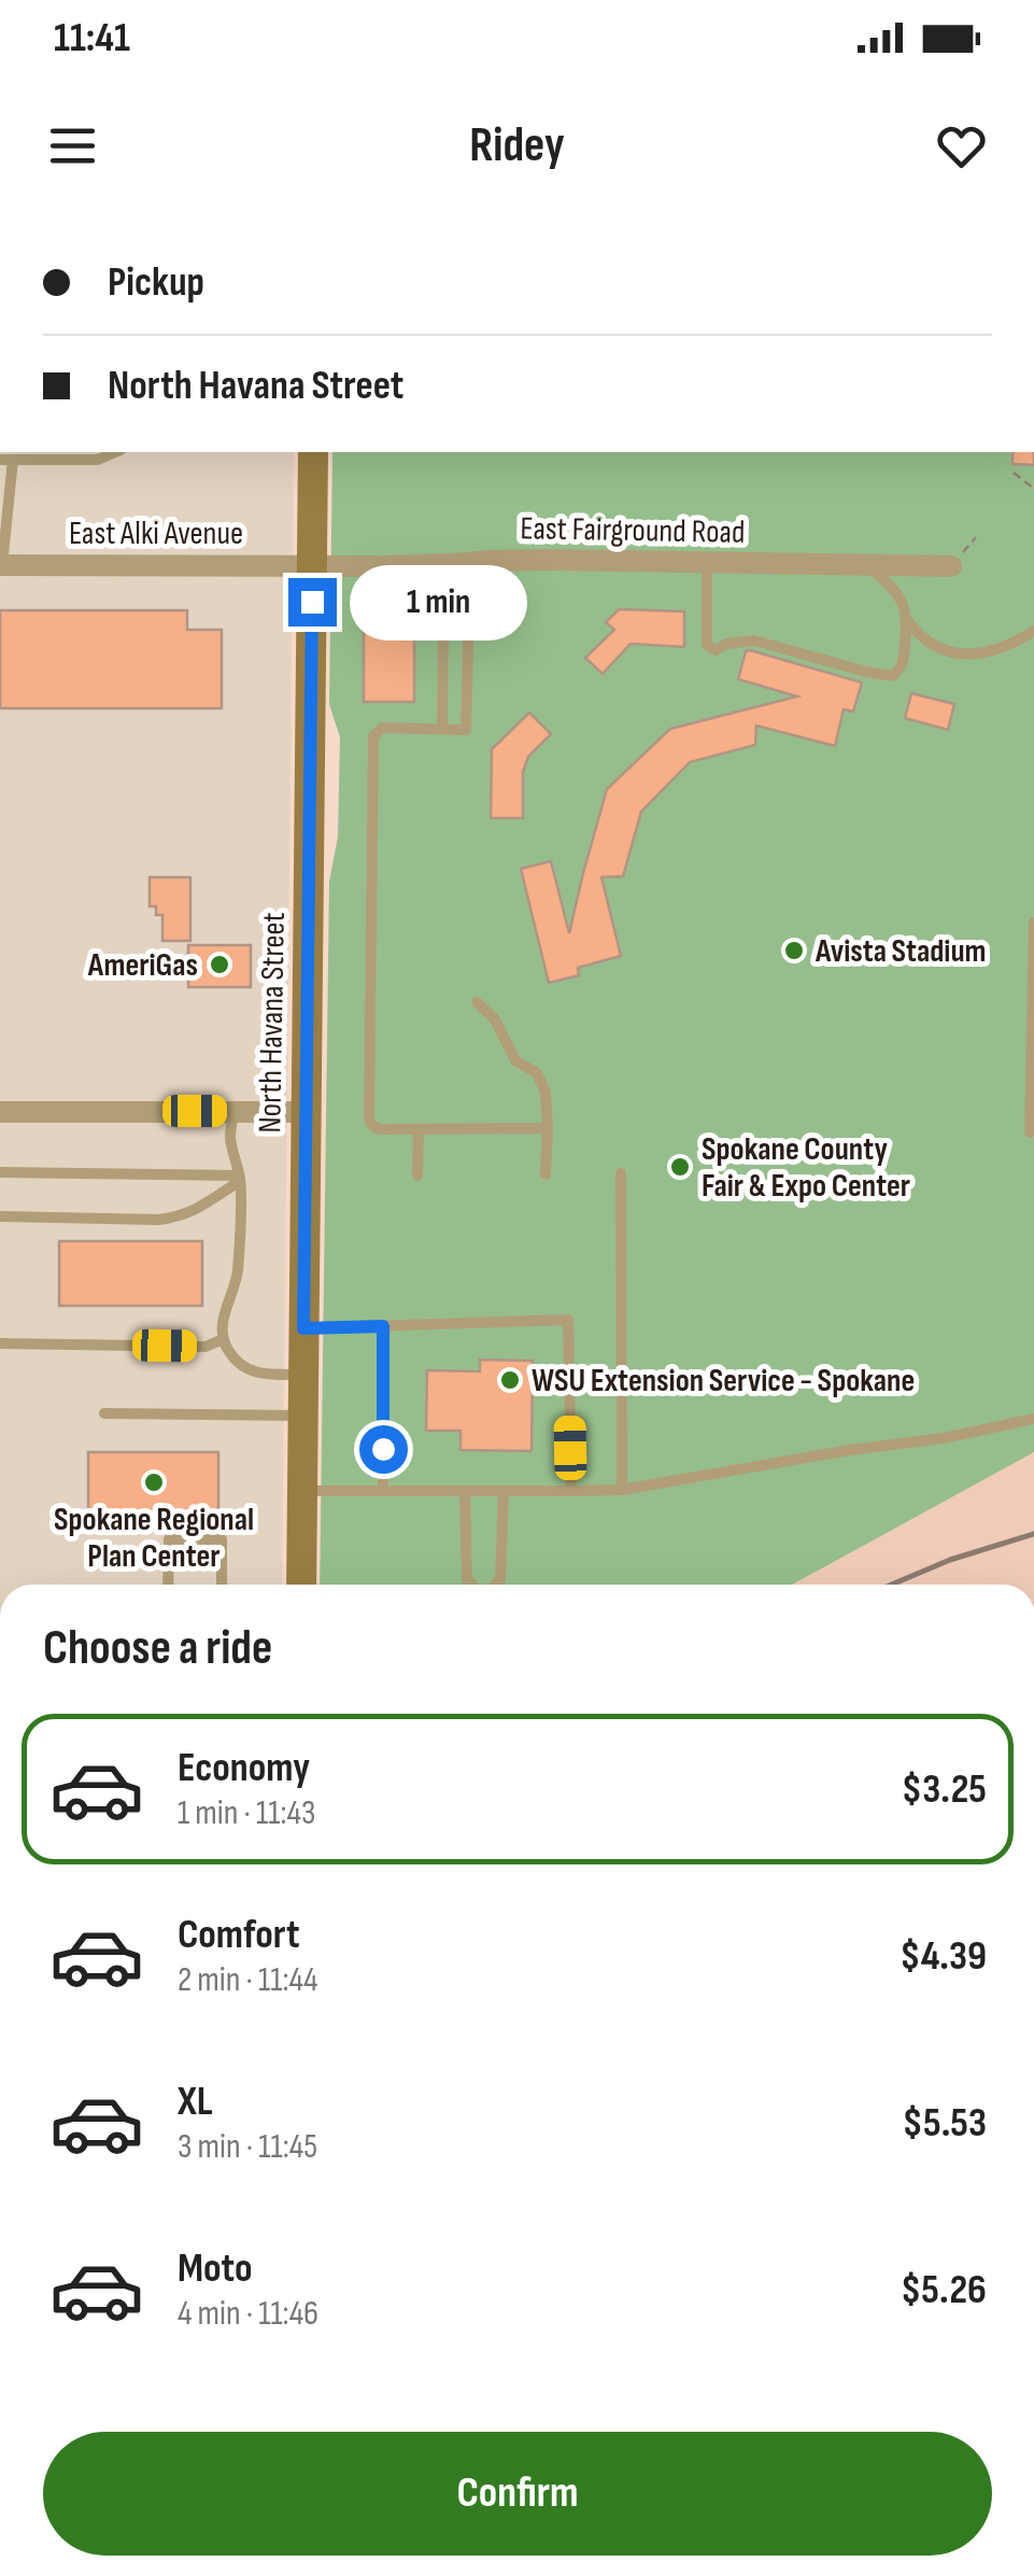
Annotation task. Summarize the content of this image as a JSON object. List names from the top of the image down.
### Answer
{
  "streets": {
    "street": ["East Fairground Road", "East Alki Avenue", "North Havana Street"]
  },
  "crossings": [
    ["East Fairground Road", "East Alki Avenue"],
    ["East Fairground Road", "North Havana Street"],
    ["East Alki Avenue", "North Havana Street"]
  ],
  "places": [
    "Avista Stadium",
    "AmeriGas",
    "Spokane County Fair & Expo Center",
    "WSU Extension Service - Spokane",
    "Spokane Regional Plan Center"
  ],
  "page": {
    "status": "11:41",
    "header": "Ridey",
    "banner": ["Pickup", "North Havana Street"],
    "bubble": "1 min",
    "heading": "Choose a ride",
    "list": [
      {
        "name": "Economy",
        "note": "1 min · 11:43",
        "value": "$3.25"
      },
      {
        "name": "Comfort",
        "note": "2 min · 11:44",
        "value": "$4.39"
      },
      {
        "name": "XL",
        "note": "3 min · 11:45",
        "value": "$5.53"
      },
      {
        "name": "Moto",
        "note": "4 min · 11:46",
        "value": "$5.26"
      }
    ],
    "buttons": "Confirm"
  }
}
